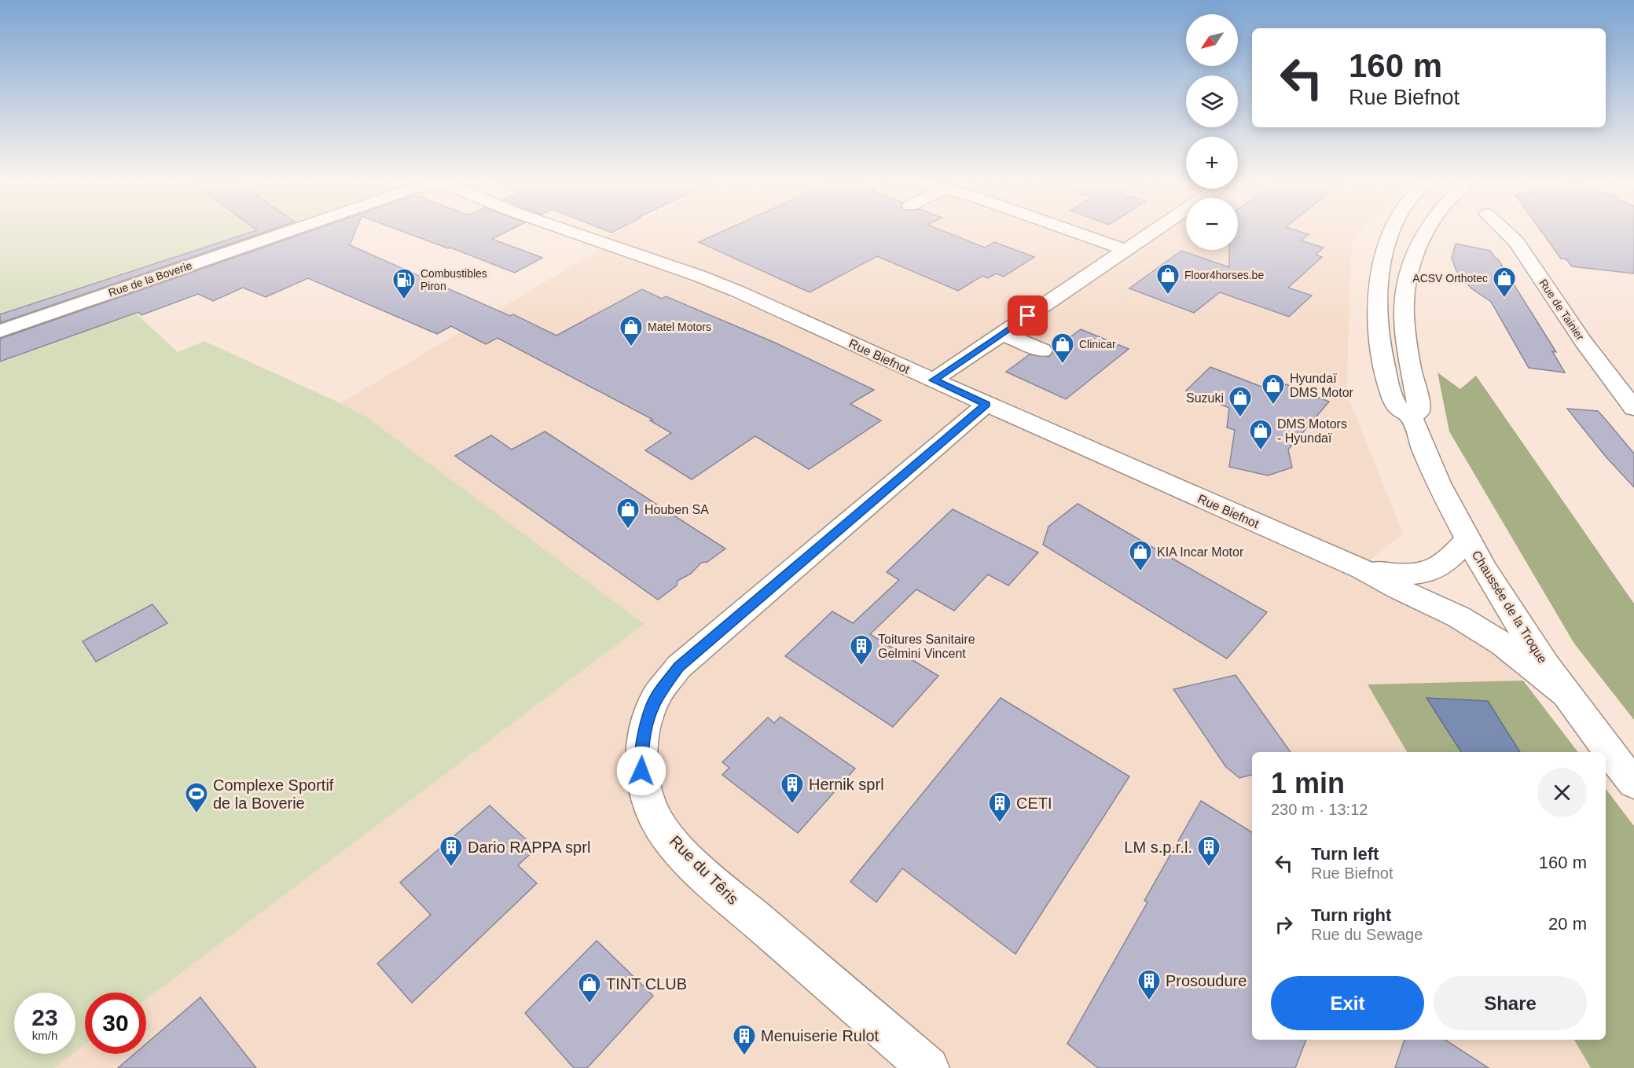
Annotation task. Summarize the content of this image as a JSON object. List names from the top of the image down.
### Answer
{
  "streets": {
    "street": [
      "Rue de la Boverie",
      "Rue de Tainier",
      "Rue Biefnot",
      "Chaussée de la Troque",
      "Rue du Têris"
    ]
  },
  "crossings": [
    ["Rue Biefnot", "Chaussée de la Troque"],
    ["Rue Biefnot", "Rue du Têris"]
  ],
  "places": {
    "shop": [
      "Floor4horses.be",
      "ACSV Orthotec",
      "Matel Motors",
      "Clinicar",
      "Hyundaï DMS Motor",
      "Suzuki",
      "DMS Motors - Hyundaï",
      "Houben SA",
      "KIA Incar Motor",
      "TINT CLUB"
    ],
    "fuel station": ["Combustibles Piron"],
    "building": [
      "Toitures Sanitaire Gelmini Vincent",
      "Hernik sprl",
      "CETI",
      "Dario RAPPA sprl",
      "LM s.p.r.l.",
      "Prosoudure",
      "Menuiserie Rulot"
    ],
    "sports": ["Complexe Sportif de la Boverie"]
  },
  "north": "bottom left",
  "page": {
    "map_buttons": ["+", "−"],
    "turn": ["160 m", "Rue Biefnot"],
    "heading": ["1 min", "230 m · 13:12"],
    "list": [
      {
        "name": "Turn left",
        "note": "Rue Biefnot",
        "value": "160 m"
      },
      {
        "name": "Turn right",
        "note": "Rue du Sewage",
        "value": "20 m"
      }
    ],
    "buttons": ["Exit", "Share"],
    "speed": "23 km/h",
    "limit": "30"
  }
}
